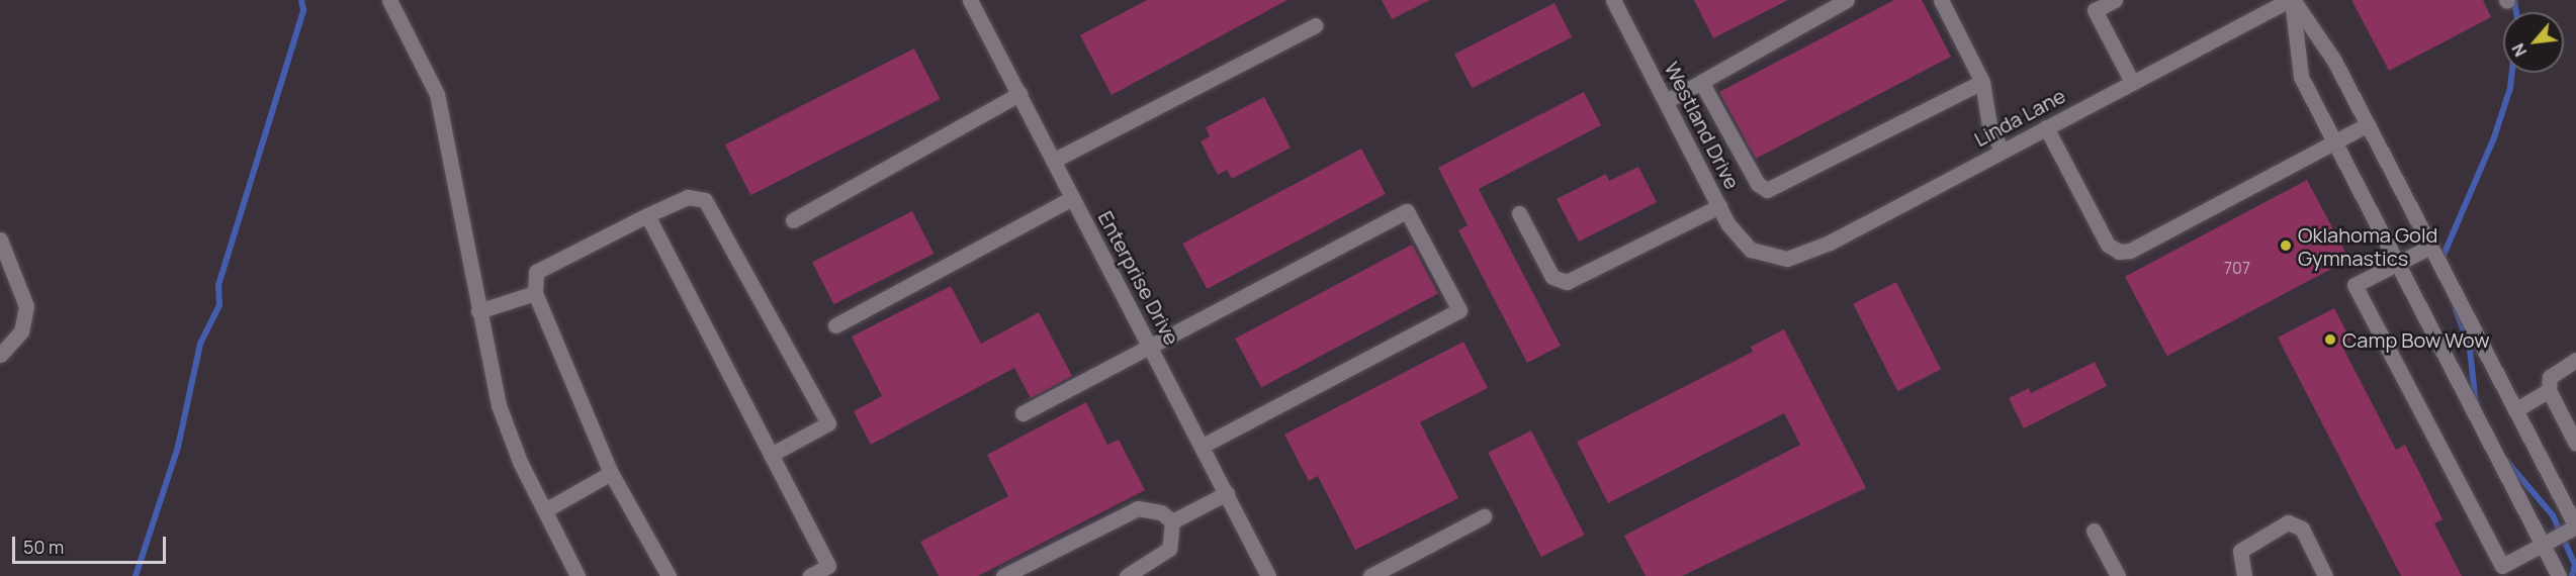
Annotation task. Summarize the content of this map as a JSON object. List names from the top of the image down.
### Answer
{
  "streets": {
    "street": ["Linda Lane", "Westland Drive", "Enterprise Drive"]
  },
  "crossings": [
    ["Linda Lane", "Westland Drive"]
  ],
  "places": ["Oklahoma Gold Gymnastics", "Camp Bow Wow"],
  "house_numbers": ["707"],
  "scale_bar": "50 m",
  "north": "bottom left"
}
